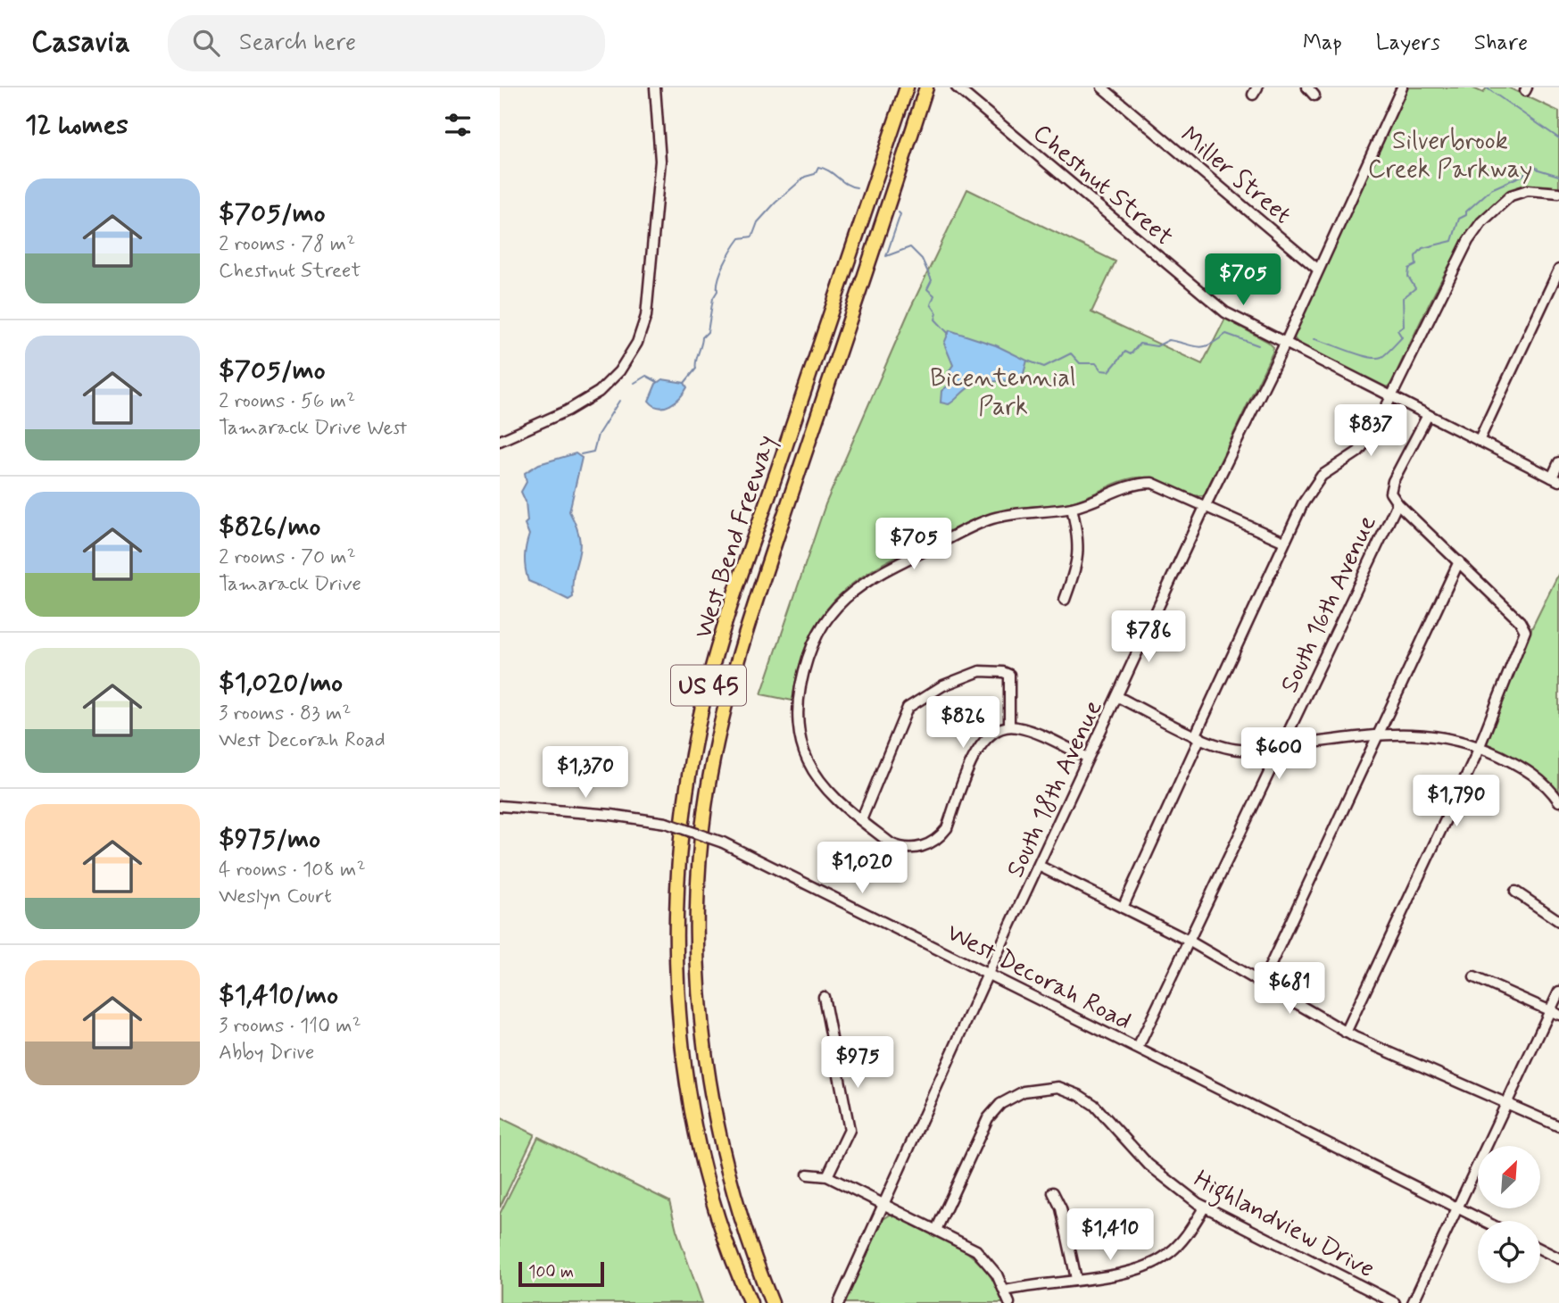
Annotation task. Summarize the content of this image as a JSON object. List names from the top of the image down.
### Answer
{
  "streets": {
    "highway": ["West Bend Freeway", "US 45"],
    "street": [
      "Miller Street",
      "Chestnut Street",
      "South 16th Avenue",
      "South 18th Avenue",
      "West Decorah Road",
      "Highlandview Drive"
    ]
  },
  "crossings": [
    ["Miller Street", "South 18th Avenue"],
    ["Chestnut Street", "South 16th Avenue"],
    ["Chestnut Street", "South 18th Avenue"],
    ["South 16th Avenue", "West Decorah Road"],
    ["South 18th Avenue", "West Decorah Road"]
  ],
  "parks": ["Silverbrook Creek Parkway", "Bicentennial Park"],
  "scale_bar": "100 m",
  "north": "top right",
  "page": {
    "header": "Casavia",
    "search": "Search here",
    "nav": ["Map", "Layers", "Share"],
    "heading": "12 homes",
    "list": [
      {
        "name": "$705/mo",
        "note": "2 rooms · 78 m² · Chestnut Street"
      },
      {
        "name": "$705/mo",
        "note": "2 rooms · 56 m² · Tamarack Drive West"
      },
      {
        "name": "$826/mo",
        "note": "2 rooms · 70 m² · Tamarack Drive"
      },
      {
        "name": "$1,020/mo",
        "note": "3 rooms · 83 m² · West Decorah Road"
      },
      {
        "name": "$975/mo",
        "note": "4 rooms · 108 m² · Weslyn Court"
      },
      {
        "name": "$1,410/mo",
        "note": "3 rooms · 110 m² · Abby Drive"
      }
    ],
    "price": [
      "$705",
      "$837",
      "$705",
      "$786",
      "$826",
      "$600",
      "$1,370",
      "$1,790",
      "$1,020",
      "$681",
      "$975",
      "$1,410"
    ],
    "scale": "100 m"
  }
}
